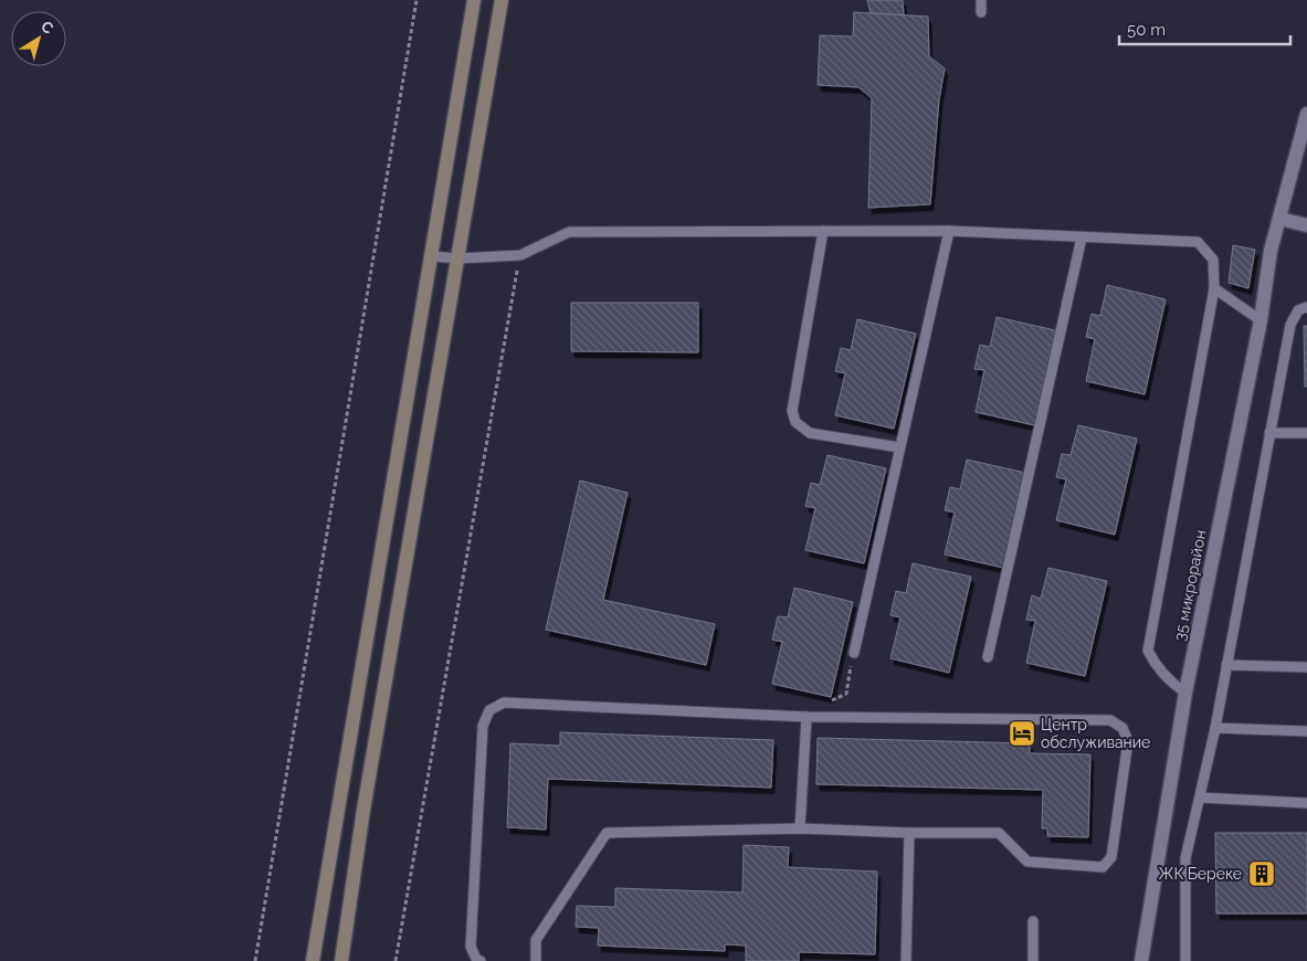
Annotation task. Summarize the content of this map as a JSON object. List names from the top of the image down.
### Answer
{
  "streets": {
    "street": ["35 микрорайон"]
  },
  "places": {
    "hotel": ["Центр обслуживание"],
    "building": ["ЖК Береке"]
  },
  "scale_bar": "50 m",
  "north": "top right"
}
